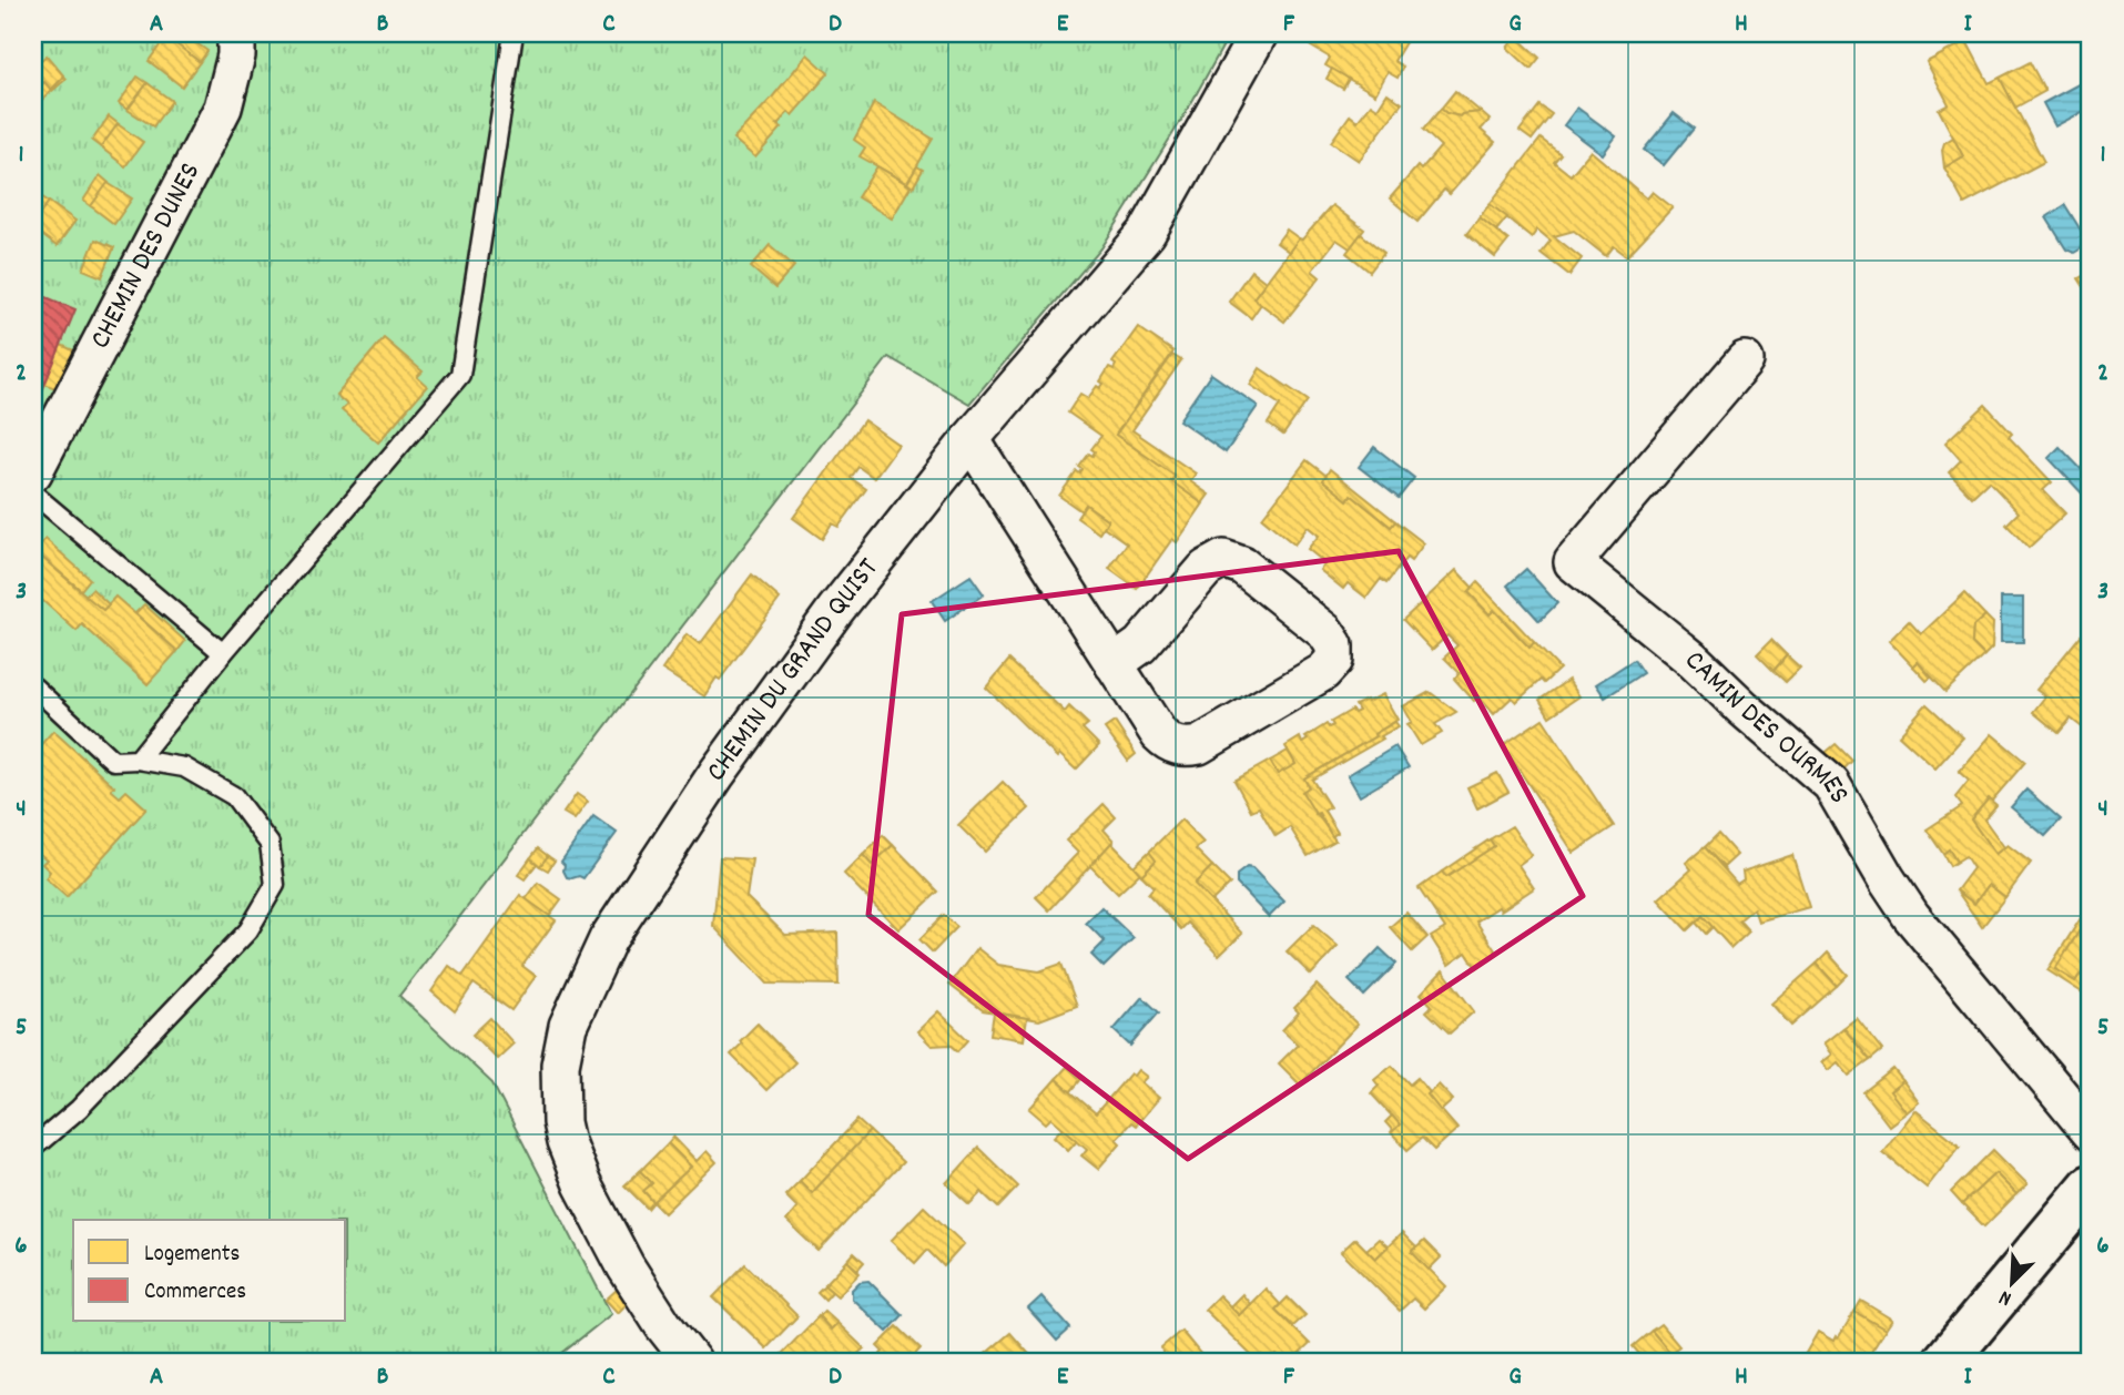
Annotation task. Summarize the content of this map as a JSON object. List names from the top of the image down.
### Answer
{
  "streets": {
    "street": ["CHEMIN DES DUNES", "CHEMIN DU GRAND QUIST", "CAMIN DES OURMES"]
  },
  "legend": ["Logements", "Commerces"],
  "north": "bottom left",
  "grid": {
    "columns": [
      "A",
      "B",
      "C",
      "D",
      "E",
      "F",
      "G",
      "H",
      "I"
    ],
    "rows": [
      "1",
      "2",
      "3",
      "4",
      "5",
      "6"
    ]
  }
}
